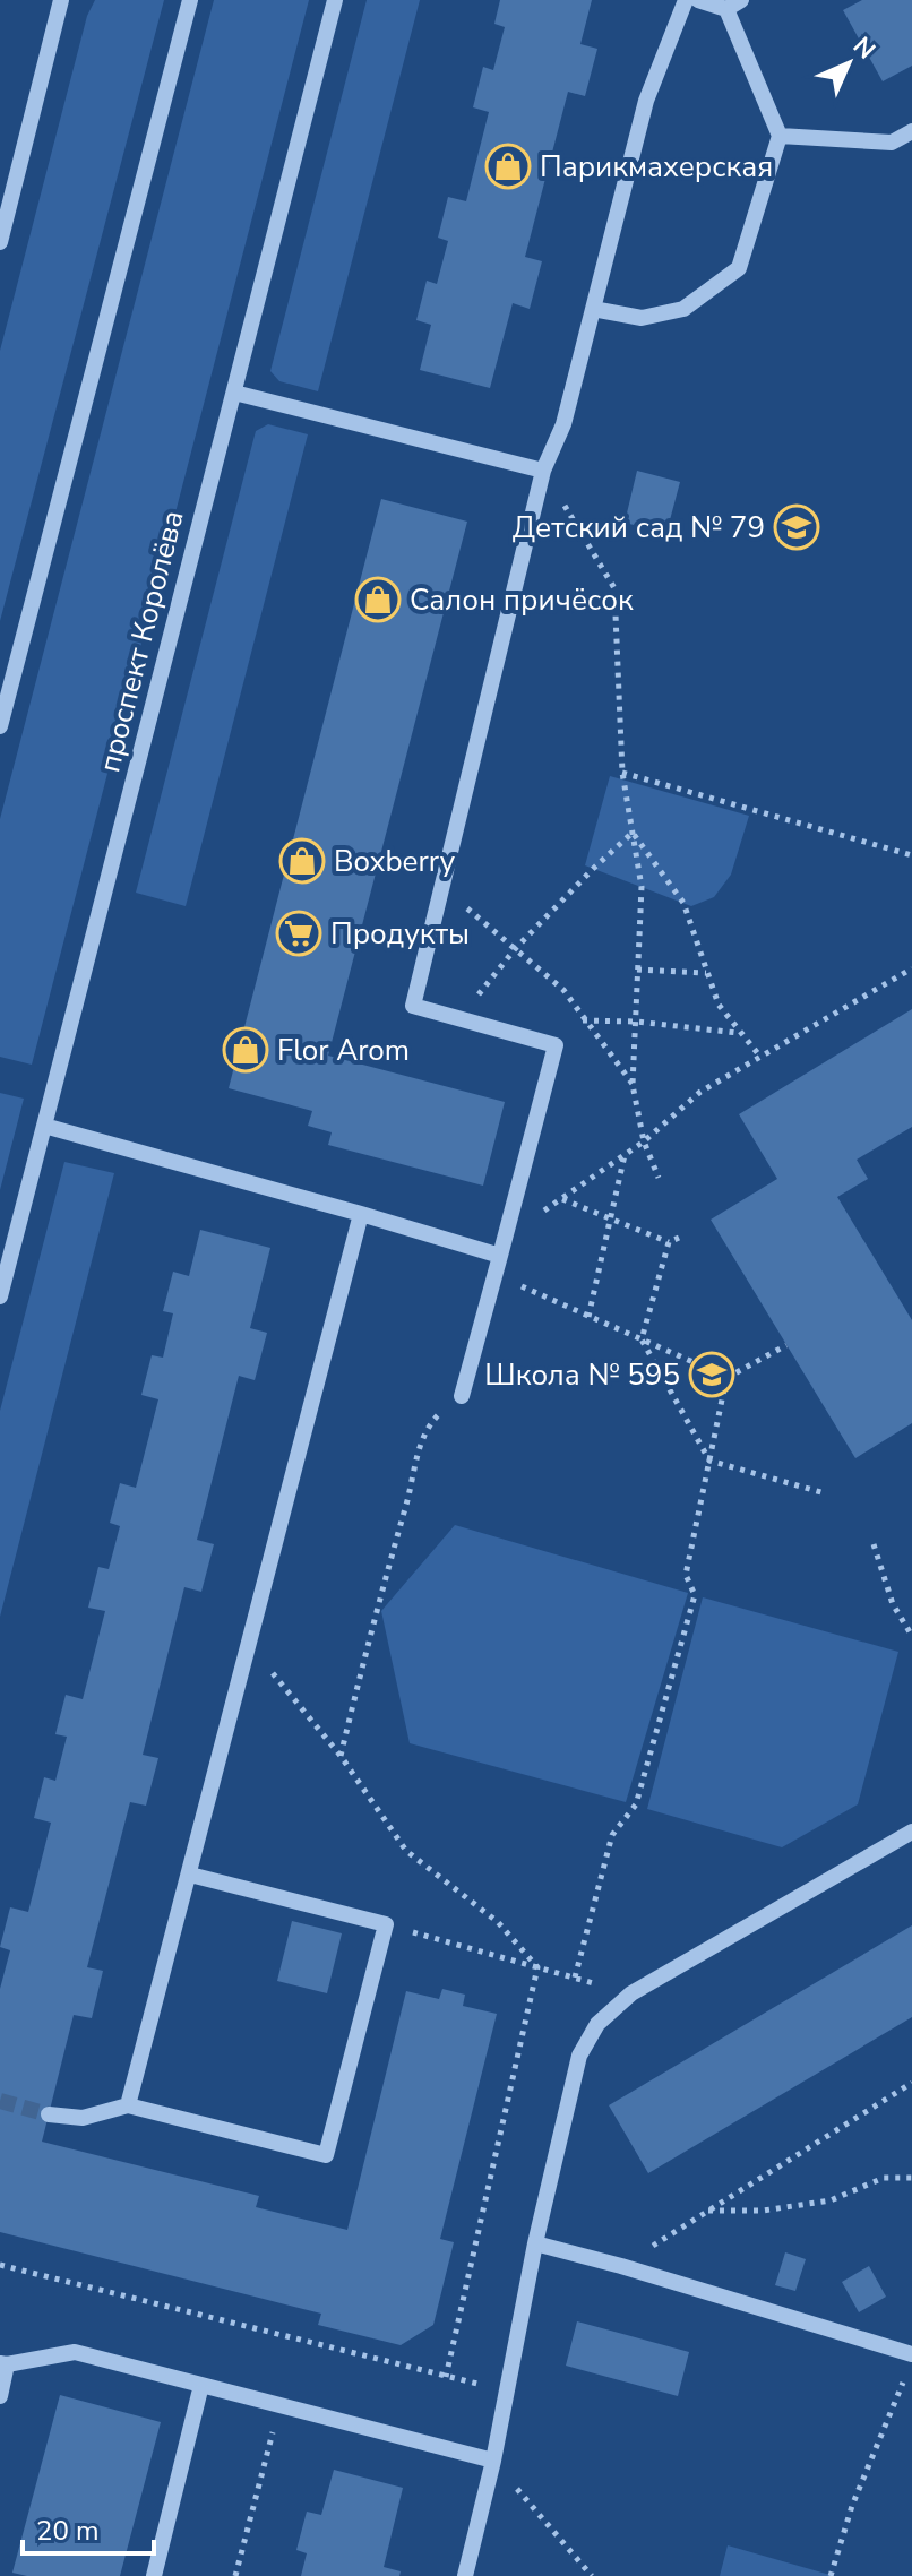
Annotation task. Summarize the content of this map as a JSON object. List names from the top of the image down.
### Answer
{
  "streets": {
    "street": ["проспект Королёва"]
  },
  "places": {
    "shop": [
      "Парикмахерская",
      "Салон причёсок",
      "Boxberry",
      "Flor Arom"
    ],
    "school or university": ["Детский сад № 79", "Школа № 595"],
    "supermarket": ["Продукты"]
  },
  "scale_bar": "20 m",
  "north": "top right"
}
